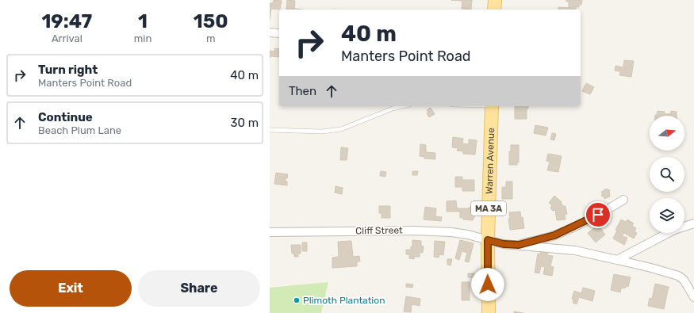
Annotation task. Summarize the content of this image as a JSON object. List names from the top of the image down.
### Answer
{
  "streets": {
    "main road": ["Warren Avenue", "MA 3A"],
    "street": ["Cliff Street"]
  },
  "crossings": [
    ["Warren Avenue", "Cliff Street"]
  ],
  "places": ["Plimoth Plantation"],
  "north": "right",
  "page": {
    "eta": [
      "19:47",
      "Arrival",
      "1",
      "min",
      "150",
      "m"
    ],
    "turn": ["40 m", "Manters Point Road"],
    "list": [
      {
        "name": "Turn right",
        "note": "Manters Point Road",
        "value": "40 m"
      },
      {
        "name": "Continue",
        "note": "Beach Plum Lane",
        "value": "30 m"
      }
    ],
    "then": "Then",
    "buttons": ["Exit", "Share"]
  }
}
